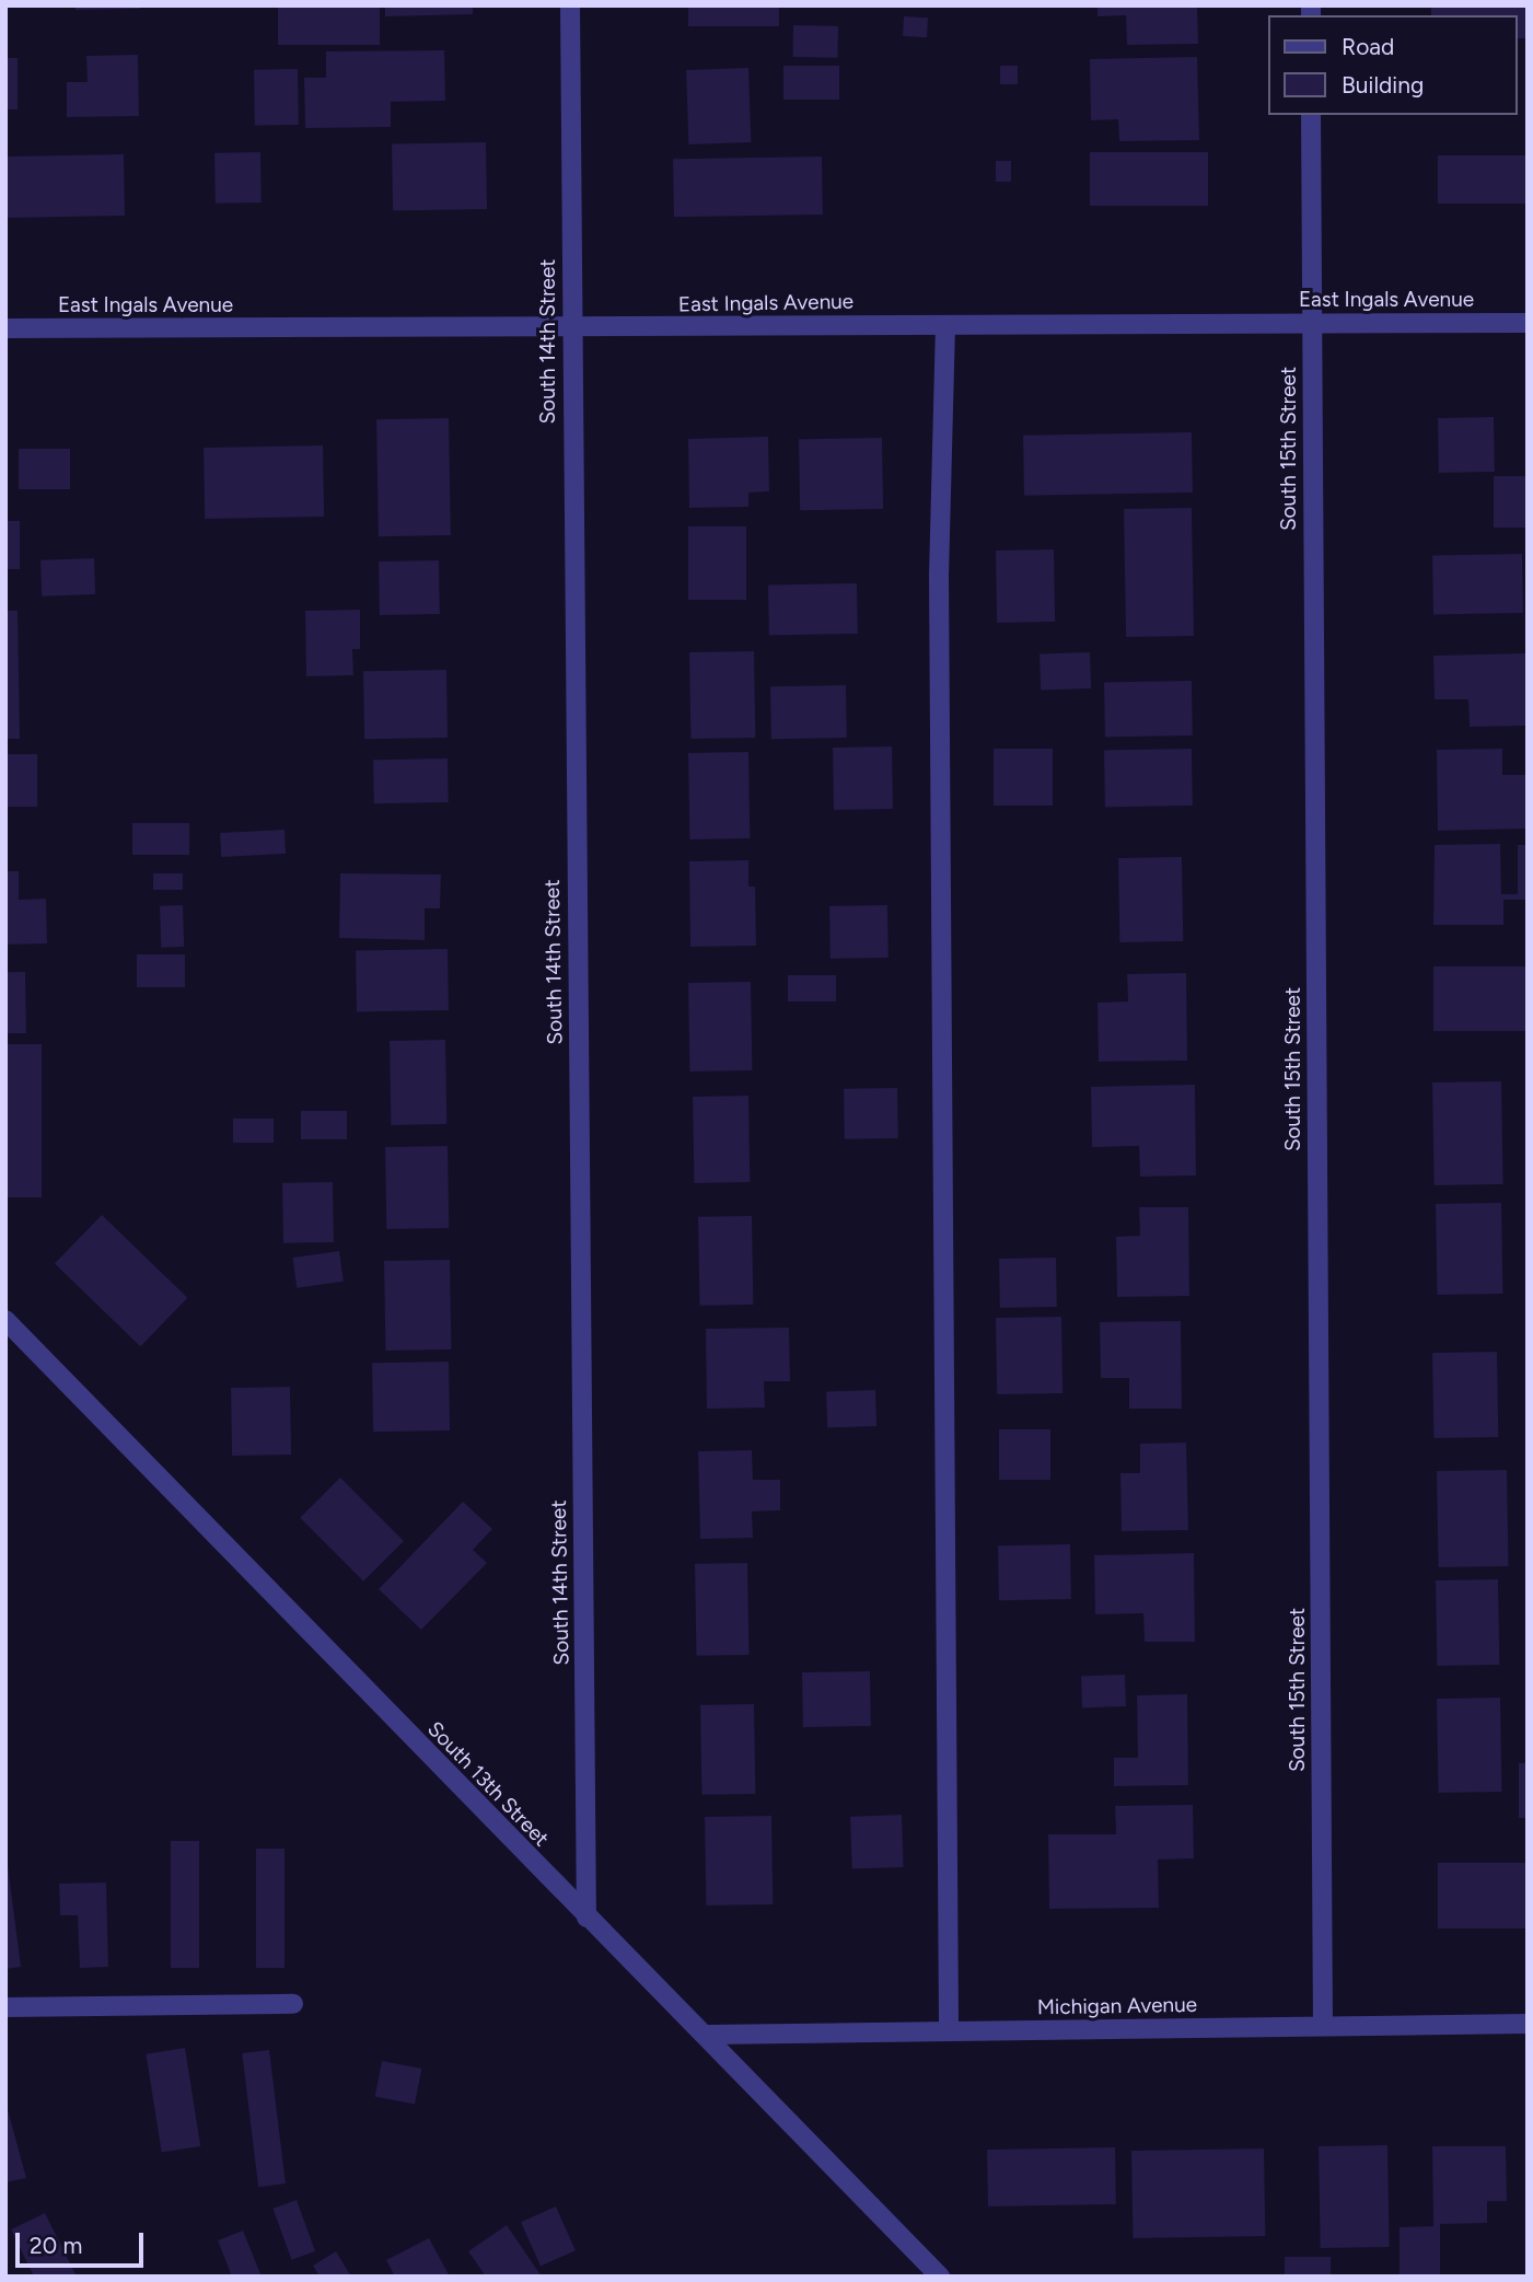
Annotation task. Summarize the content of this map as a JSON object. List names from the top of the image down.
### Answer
{
  "streets": {
    "street": [
      "East Ingals Avenue",
      "South 14th Street",
      "South 15th Street",
      "South 13th Street",
      "Michigan Avenue"
    ]
  },
  "crossings": [
    ["East Ingals Avenue", "South 14th Street"],
    ["East Ingals Avenue", "South 15th Street"],
    ["South 14th Street", "South 13th Street"],
    ["South 15th Street", "Michigan Avenue"],
    ["South 13th Street", "Michigan Avenue"]
  ],
  "legend": ["Road", "Building"],
  "scale_bar": "20 m"
}
